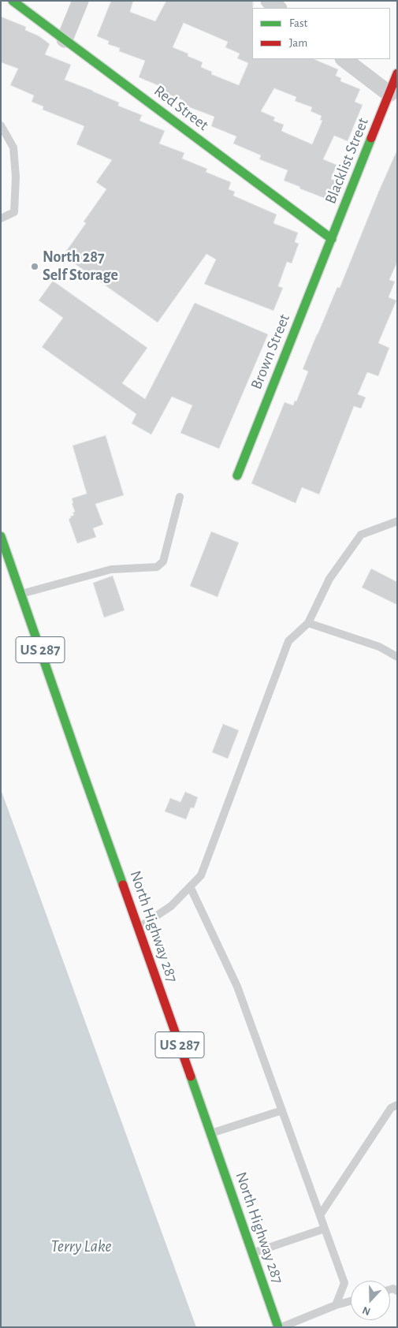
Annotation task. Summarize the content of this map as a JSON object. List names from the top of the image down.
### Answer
{
  "streets": {
    "main road": [
      "Red Street",
      "Blacklist Street",
      "Brown Street",
      "US 287",
      "North Highway 287"
    ]
  },
  "crossings": [
    ["Red Street", "Blacklist Street"],
    ["Red Street", "Brown Street"],
    ["Blacklist Street", "Brown Street"]
  ],
  "water": ["Terry Lake"],
  "places": ["North 287 Self Storage"],
  "legend": ["Fast", "Jam"],
  "north": "bottom"
}
